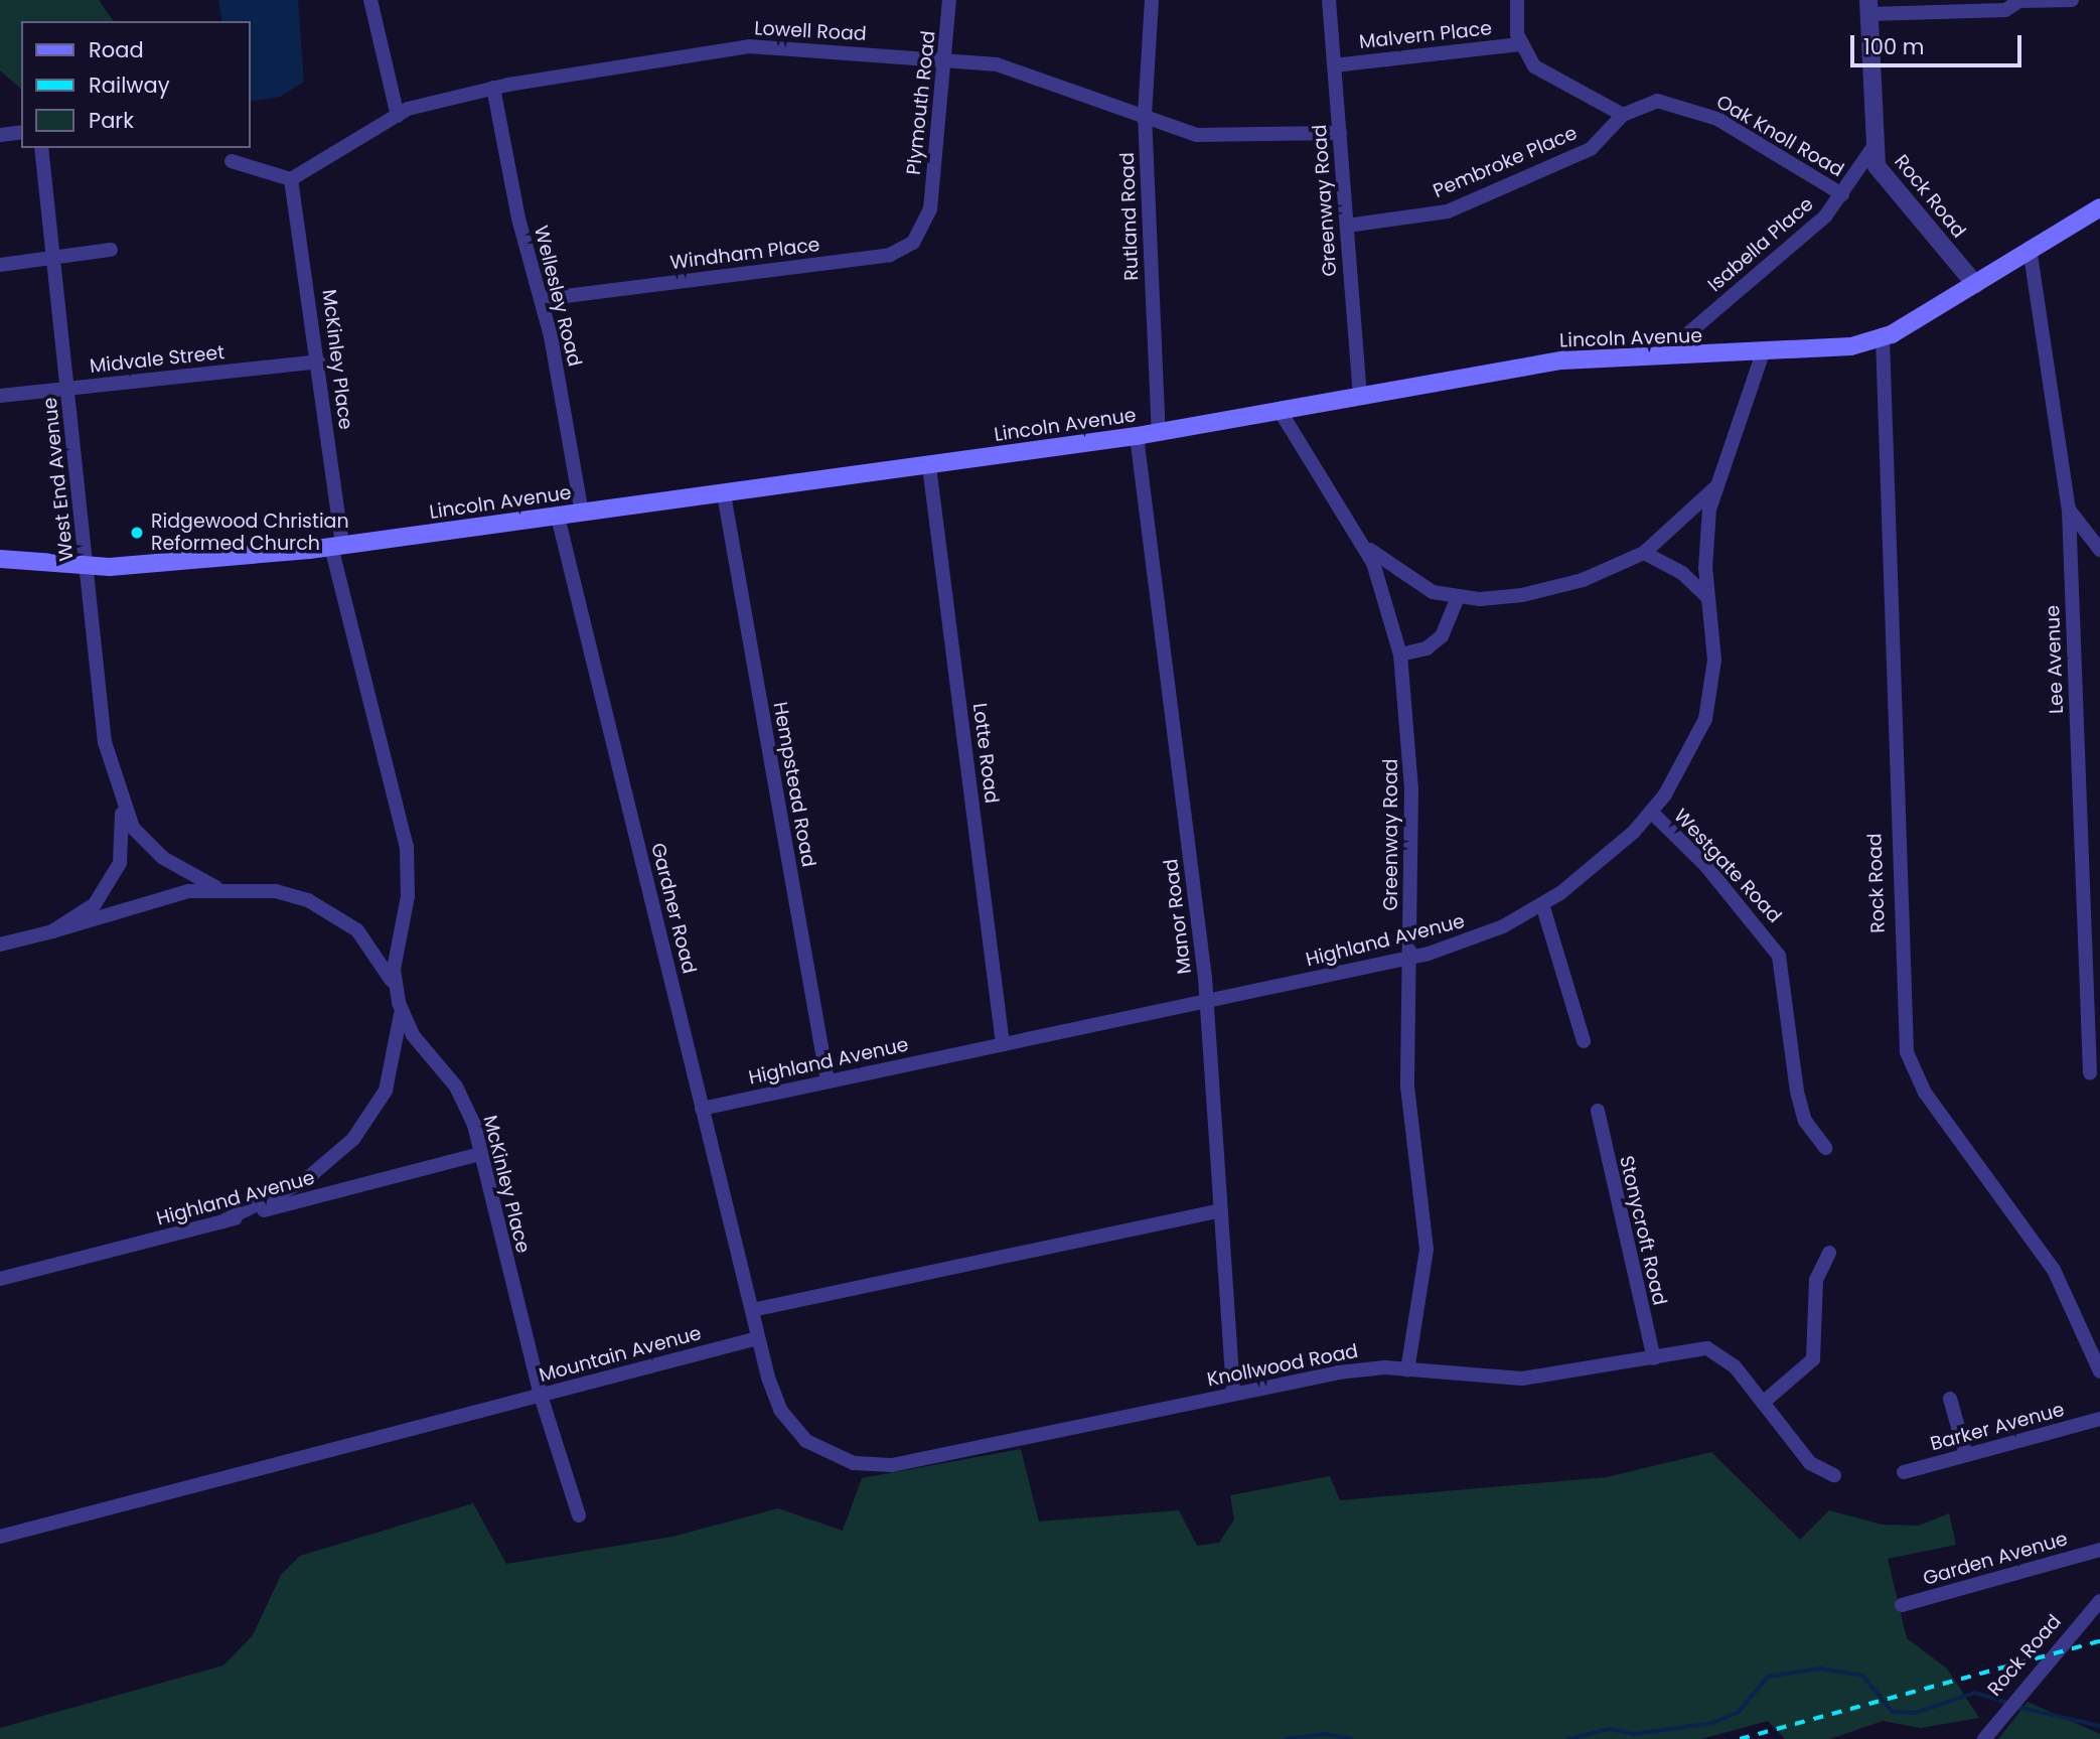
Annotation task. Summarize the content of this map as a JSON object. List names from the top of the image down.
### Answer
{
  "streets": {
    "main road": ["Lincoln Avenue"],
    "street": [
      "Lowell Road",
      "Malvern Place",
      "Plymouth Road",
      "Oak Knoll Road",
      "Pembroke Place",
      "Rock Road",
      "Greenway Road",
      "Rutland Road",
      "Isabella Place",
      "Windham Place",
      "Wellesley Road",
      "Midvale Street",
      "McKinley Place",
      "West End Avenue",
      "Lee Avenue",
      "Lotte Road",
      "Hempstead Road",
      "Westgate Road",
      "Gardner Road",
      "Manor Road",
      "Highland Avenue",
      "Stonycroft Road",
      "Mountain Avenue",
      "Knollwood Road",
      "Barker Avenue",
      "Garden Avenue"
    ]
  },
  "crossings": [
    ["Lowell Road", "Plymouth Road"],
    ["Lowell Road", "Greenway Road"],
    ["Lowell Road", "Rutland Road"],
    ["Lowell Road", "Wellesley Road"],
    ["Lowell Road", "McKinley Place"],
    ["Malvern Place", "Greenway Road"],
    ["Plymouth Road", "Windham Place"],
    ["Oak Knoll Road", "Pembroke Place"],
    ["Oak Knoll Road", "Isabella Place"],
    ["Pembroke Place", "Greenway Road"],
    ["Rock Road", "Isabella Place"],
    ["Rock Road", "Lincoln Avenue"],
    ["Greenway Road", "Lincoln Avenue"],
    ["Greenway Road", "Highland Avenue"],
    ["Greenway Road", "Knollwood Road"],
    ["Rutland Road", "Lincoln Avenue"],
    ["Isabella Place", "Lincoln Avenue"],
    ["Windham Place", "Wellesley Road"],
    ["Wellesley Road", "Lincoln Avenue"],
    ["Lincoln Avenue", "McKinley Place"],
    ["Lincoln Avenue", "West End Avenue"],
    ["Lincoln Avenue", "Lee Avenue"],
    ["Lincoln Avenue", "Lotte Road"],
    ["Lincoln Avenue", "Hempstead Road"],
    ["Lincoln Avenue", "Gardner Road"],
    ["Lincoln Avenue", "Manor Road"],
    ["Lincoln Avenue", "Highland Avenue"],
    ["Midvale Street", "McKinley Place"],
    ["Midvale Street", "West End Avenue"],
    ["McKinley Place", "Highland Avenue"],
    ["McKinley Place", "Mountain Avenue"],
    ["Lotte Road", "Highland Avenue"],
    ["Hempstead Road", "Highland Avenue"],
    ["Westgate Road", "Highland Avenue"],
    ["Gardner Road", "Highland Avenue"],
    ["Manor Road", "Highland Avenue"],
    ["Manor Road", "Knollwood Road"],
    ["Stonycroft Road", "Knollwood Road"],
    ["Mountain Avenue", "Knollwood Road"]
  ],
  "places": ["Ridgewood Christian Reformed Church"],
  "legend": ["Road", "Railway", "Park"],
  "scale_bar": "100 m"
}
